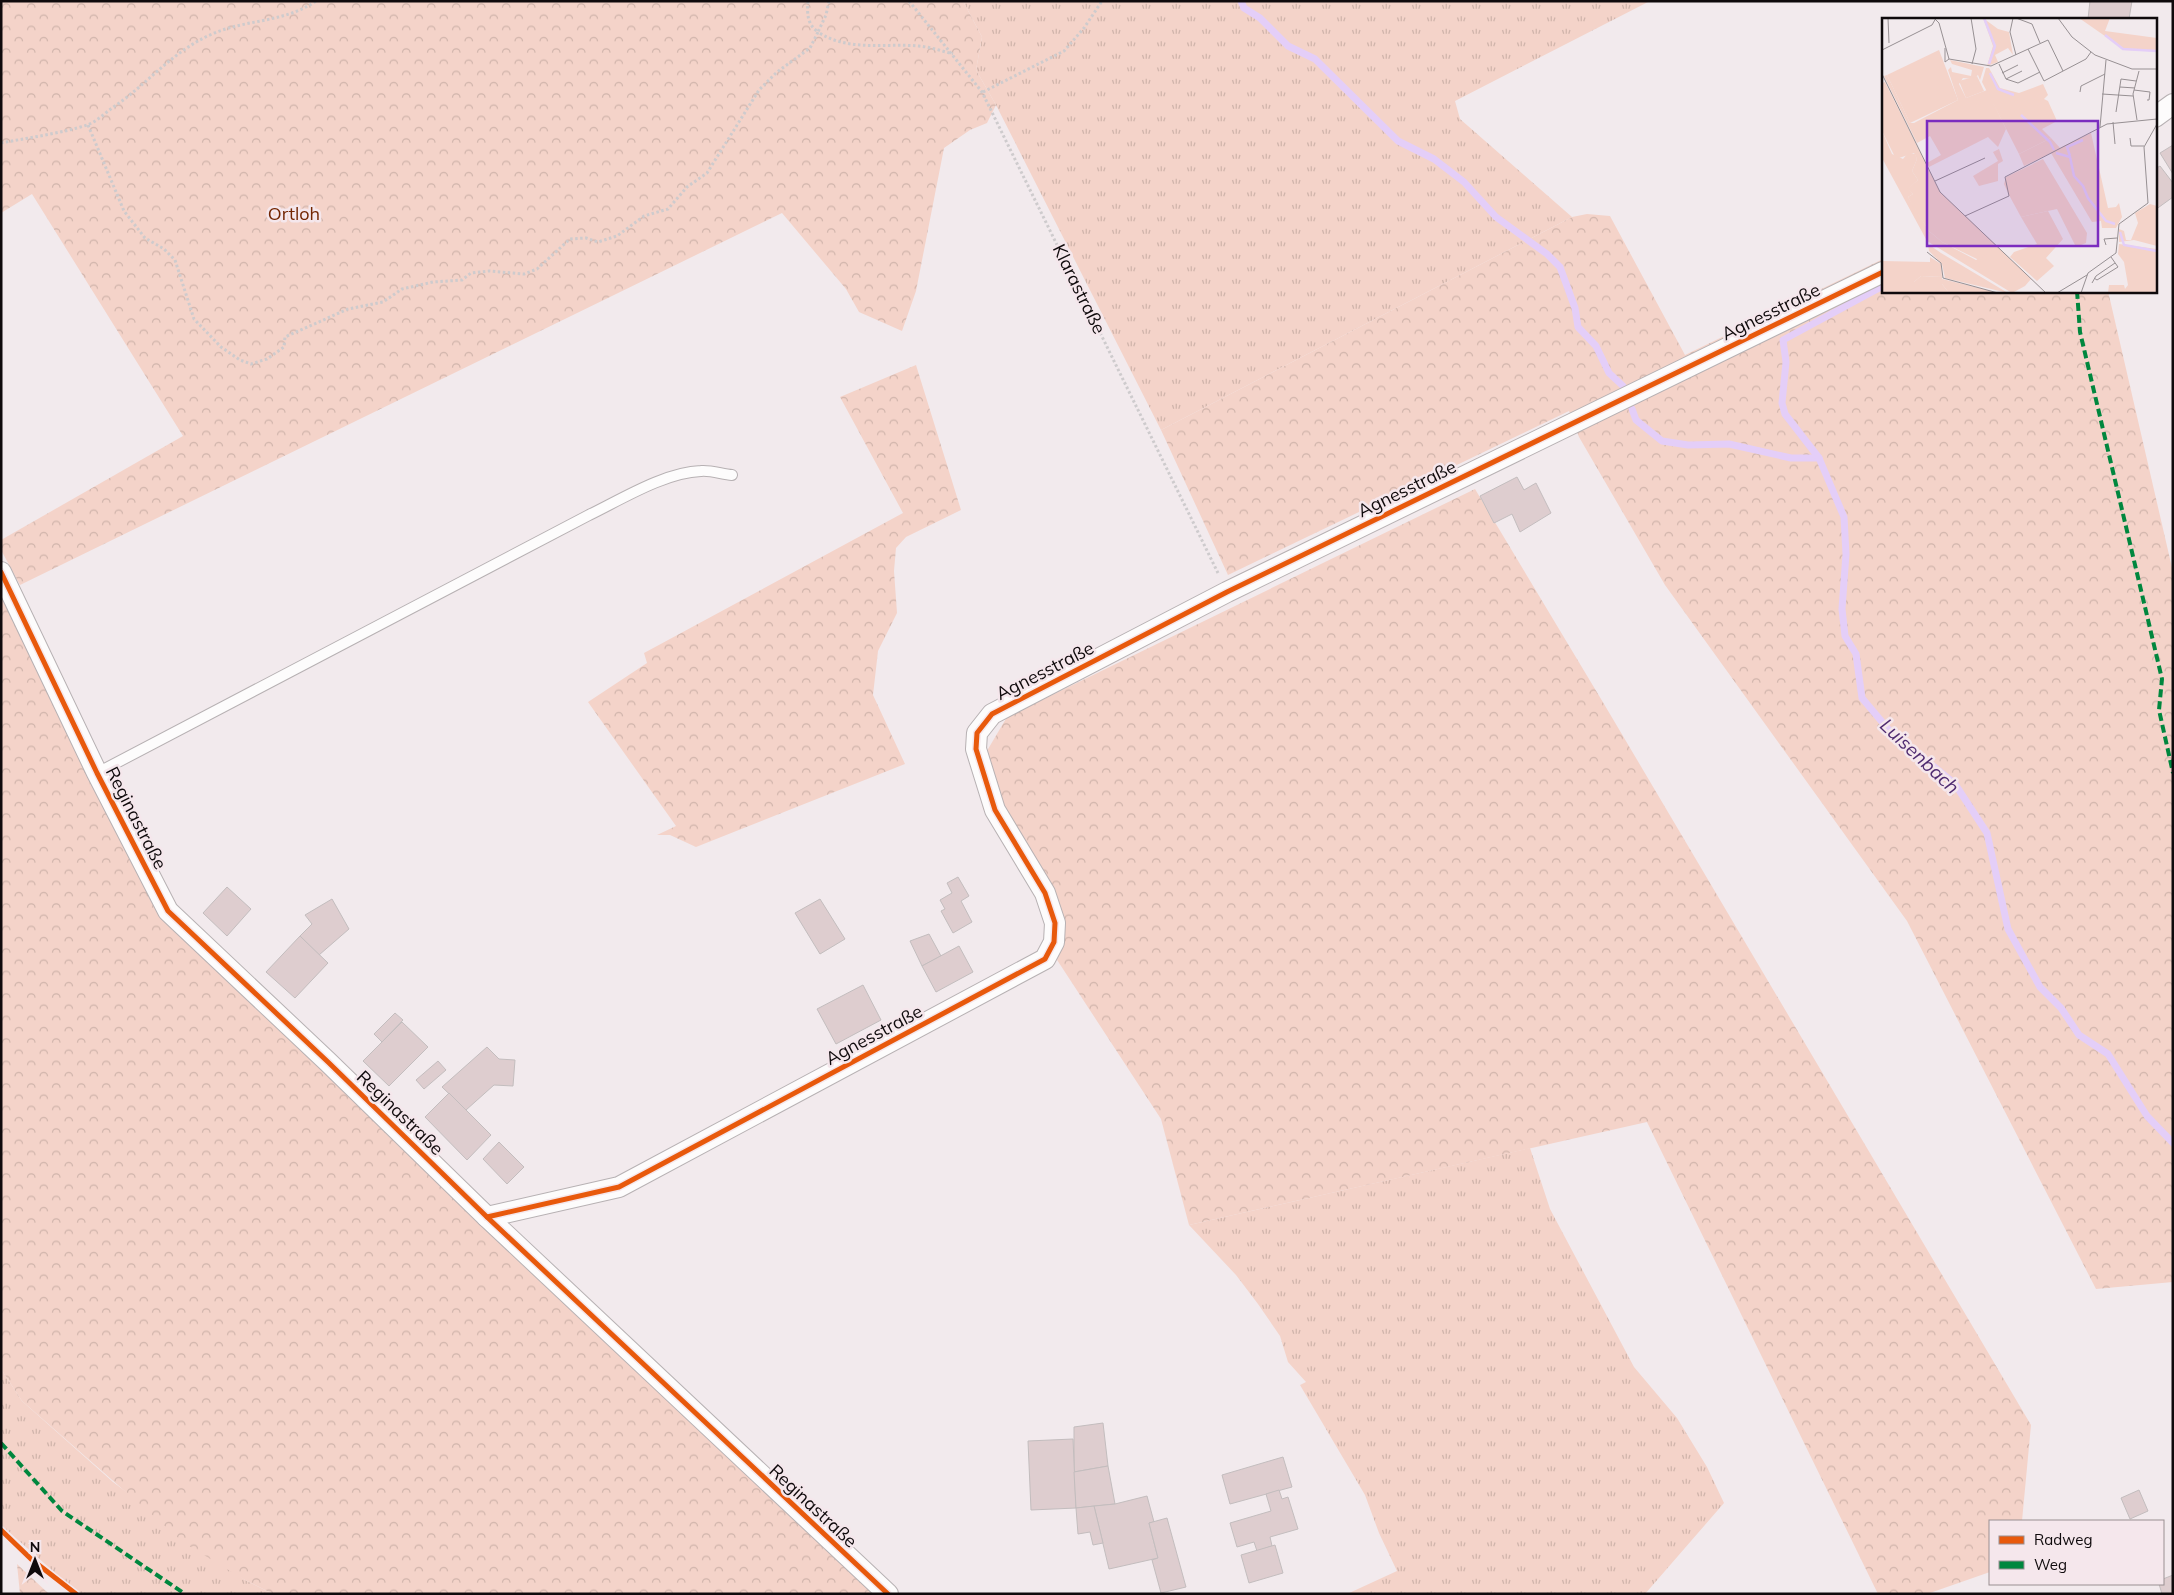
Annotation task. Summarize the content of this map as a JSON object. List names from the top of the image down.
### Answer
{
  "streets": {
    "street": ["Agnesstraße", "Reginastraße"],
    "path": ["Klarastraße"]
  },
  "crossings": [
    ["Klarastraße", "Agnesstraße"],
    ["Agnesstraße", "Reginastraße"]
  ],
  "water": ["Luisenbach"],
  "parks": ["Ortloh"],
  "legend": ["Radweg", "Weg"],
  "north": "top"
}
